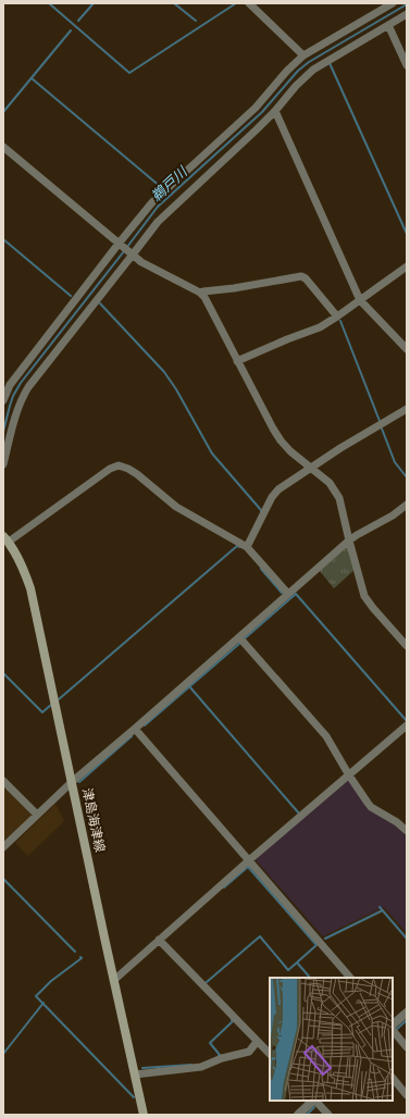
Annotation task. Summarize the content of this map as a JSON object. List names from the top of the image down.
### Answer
{
  "streets": {
    "main road": ["津島海津線"]
  },
  "water": ["鵜戸川"]
}
